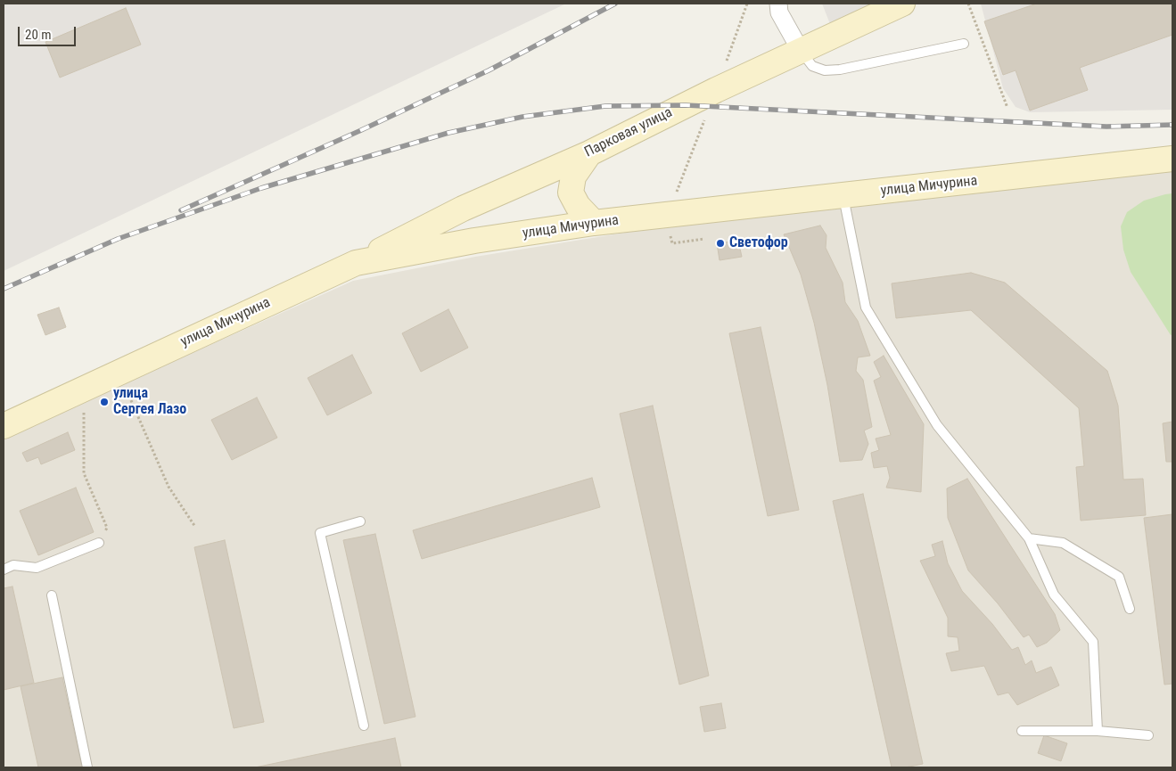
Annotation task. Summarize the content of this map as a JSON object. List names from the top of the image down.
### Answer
{
  "streets": {
    "main road": ["Парковая улица", "улица Мичурина"]
  },
  "crossings": [
    ["Парковая улица", "улица Мичурина"]
  ],
  "places": ["Светофор", "улица Сергея Лазо"],
  "scale_bar": "20 m"
}
